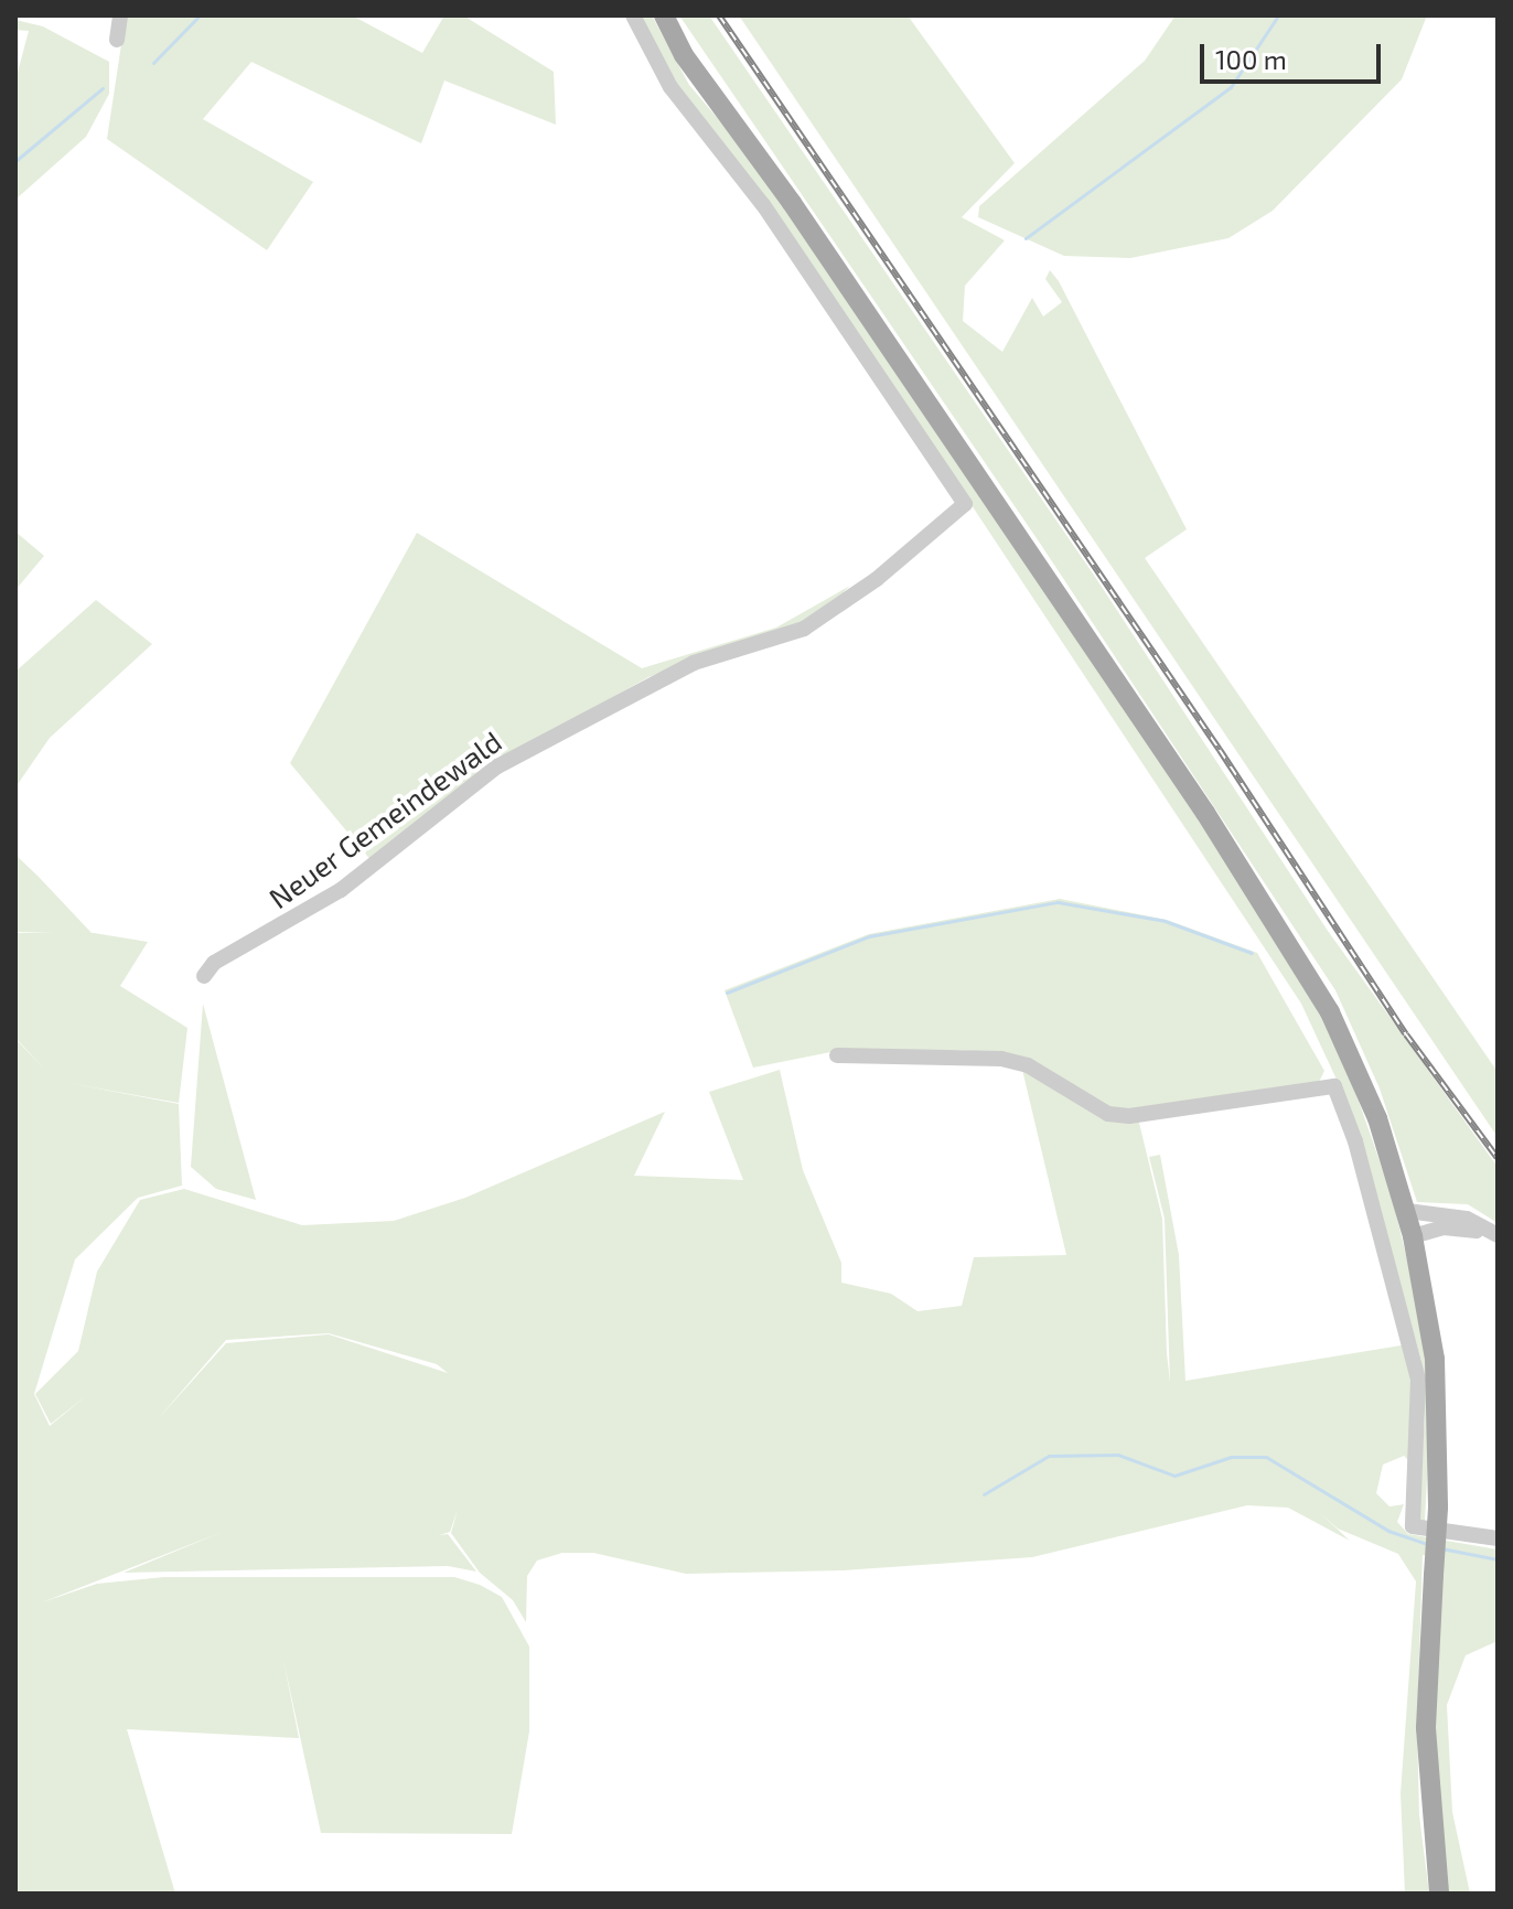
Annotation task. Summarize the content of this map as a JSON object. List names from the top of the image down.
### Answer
{
  "streets": {
    "street": ["Neuer Gemeindewald"]
  },
  "scale_bar": "100 m"
}
